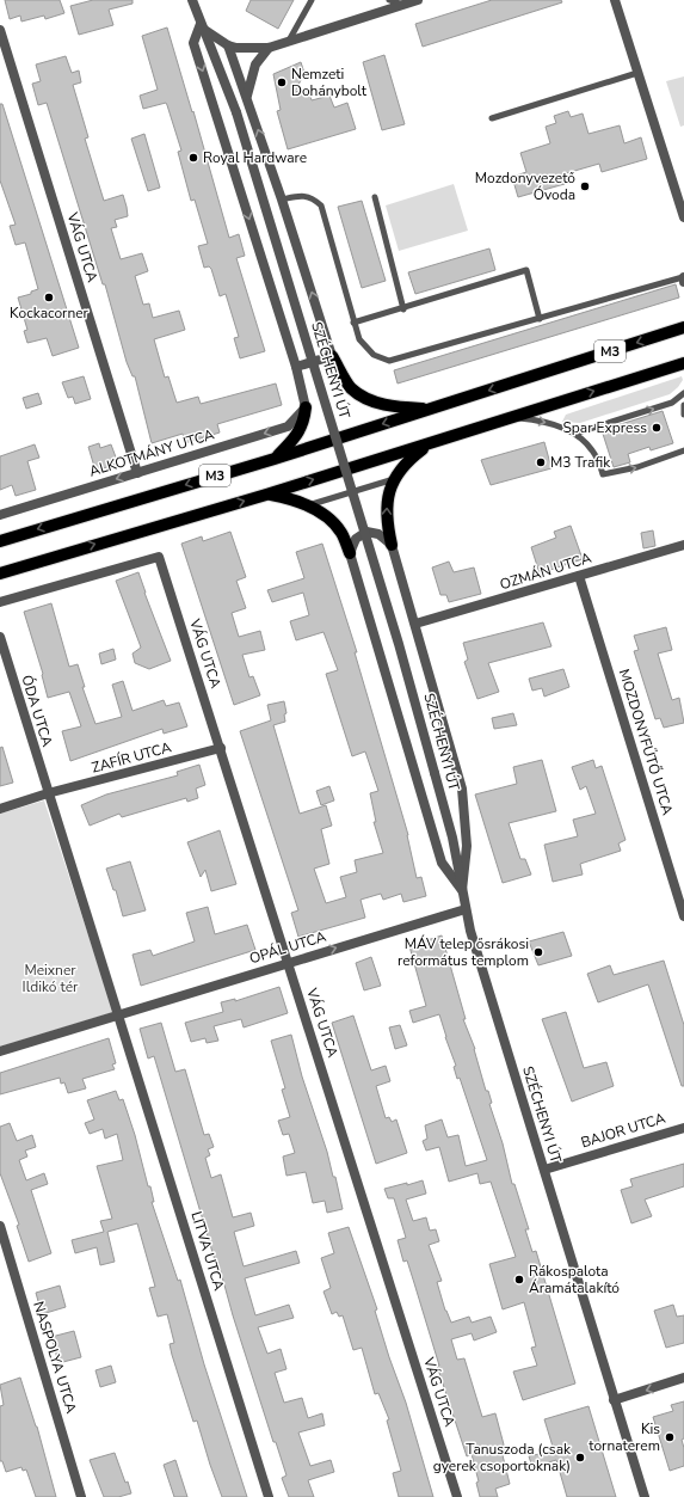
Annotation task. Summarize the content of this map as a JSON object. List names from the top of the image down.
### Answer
{
  "streets": {
    "main road": ["M3"],
    "street": [
      "VÁG UTCA",
      "SZÉCHENYI ÚT",
      "ALKOTMÁNY UTCA",
      "OZMÁN UTCA",
      "ÓDA UTCA",
      "MOZDONYFŰTŐ UTCA",
      "ZAFÍR UTCA",
      "OPÁL UTCA",
      "BAJOR UTCA",
      "LITVA UTCA",
      "NASPOLYA UTCA"
    ]
  },
  "crossings": [
    ["VÁG UTCA", "ALKOTMÁNY UTCA"],
    ["VÁG UTCA", "ZAFÍR UTCA"],
    ["VÁG UTCA", "OPÁL UTCA"],
    ["SZÉCHENYI ÚT", "OPÁL UTCA"],
    ["SZÉCHENYI ÚT", "BAJOR UTCA"],
    ["OZMÁN UTCA", "MOZDONYFŰTŐ UTCA"],
    ["ÓDA UTCA", "ZAFÍR UTCA"],
    ["OPÁL UTCA", "LITVA UTCA"]
  ],
  "one_way": ["ALKOTMÁNY UTCA", "OPÁL UTCA"],
  "parks": ["Meixner Ildikó tér"],
  "places": [
    "Nemzeti Dohánybolt",
    "Royal Hardware",
    "Mozdonyvezető Óvoda",
    "Kockacorner",
    "Spar Express",
    "M3 Trafik",
    "MÁV telep ősrákosi református templom",
    "Rákospalota Áramátalakító",
    "Kis tornaterem",
    "Tanuszoda (csak gyerek csoportoknak)"
  ]
}
